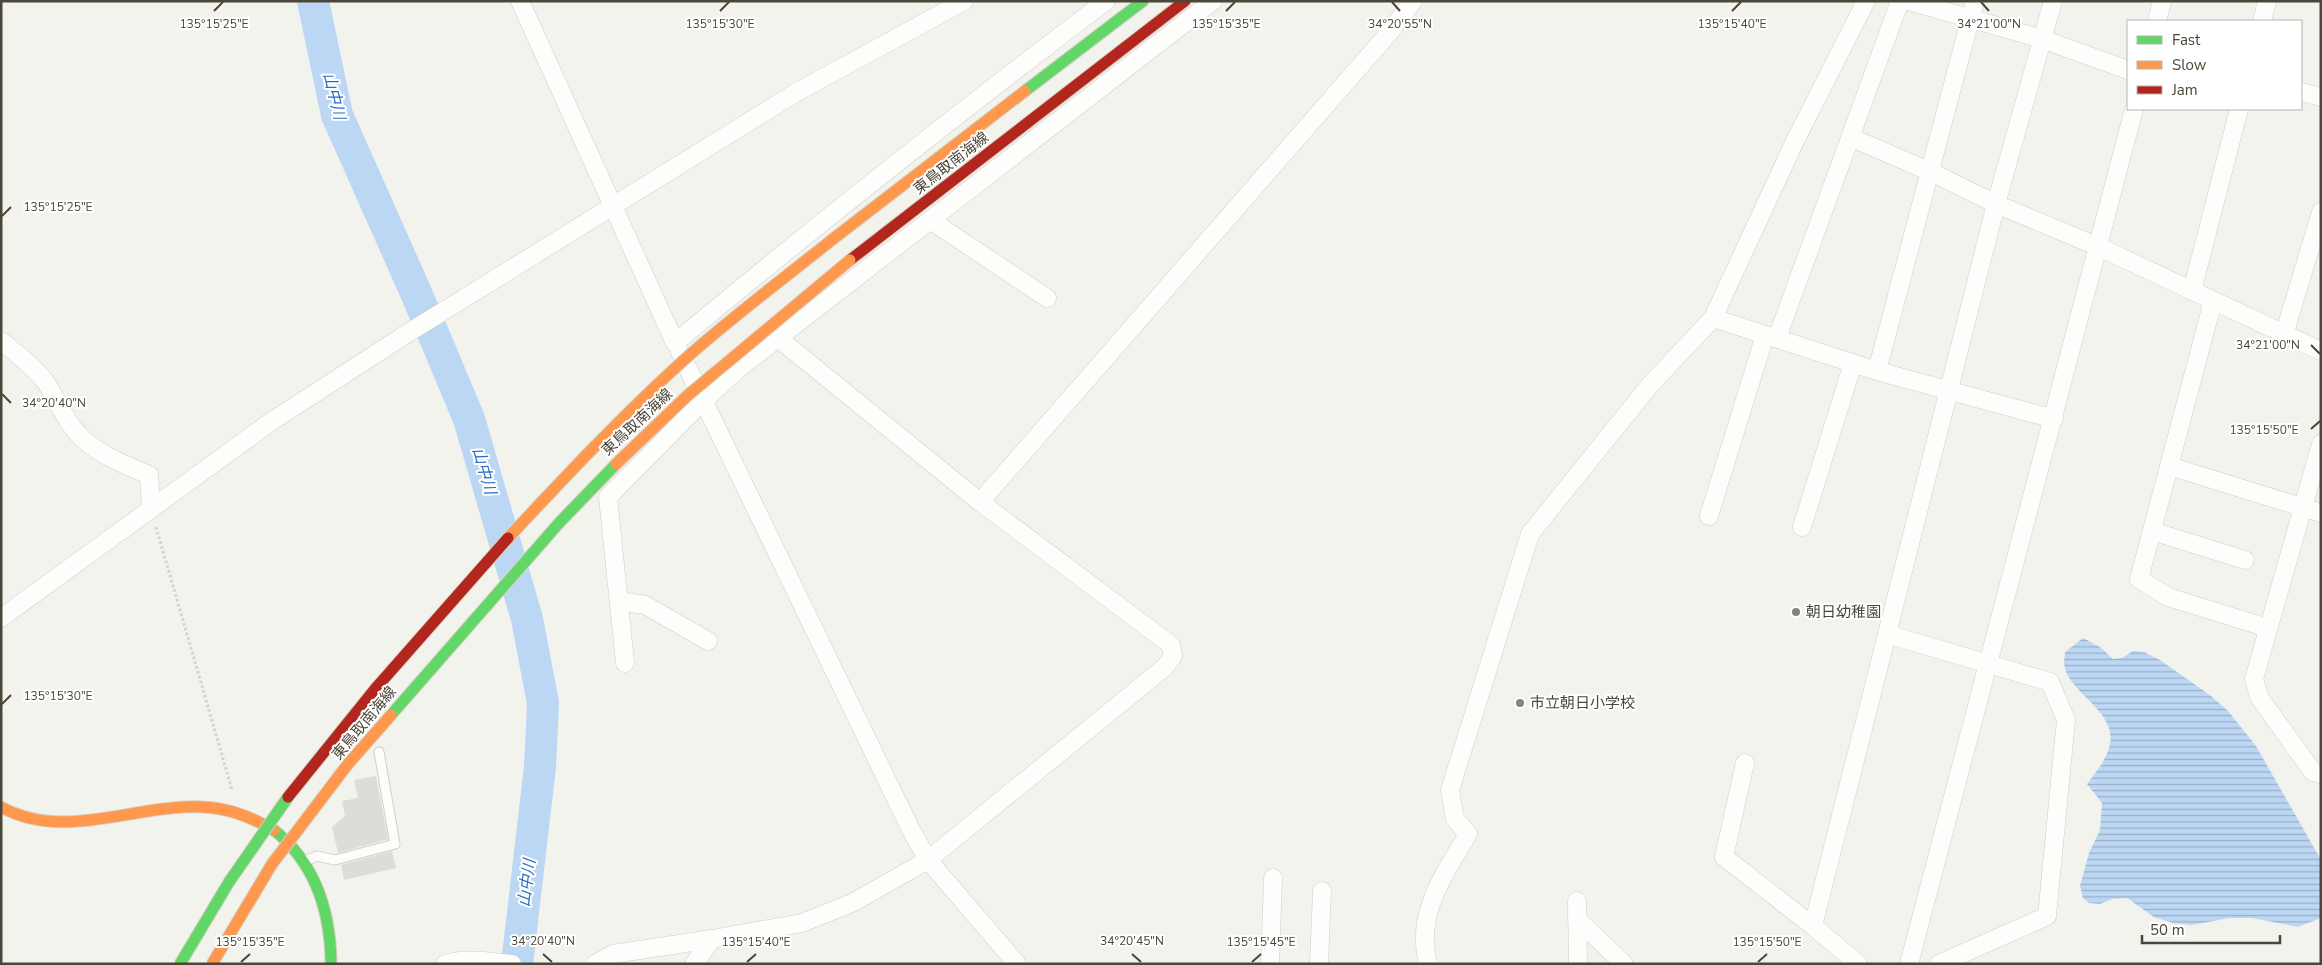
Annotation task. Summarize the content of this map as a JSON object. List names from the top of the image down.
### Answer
{
  "streets": {
    "main road": ["東鳥取南海線"]
  },
  "water": ["山中川"],
  "places": ["朝日幼稚園", "市立朝日小学校"],
  "legend": ["Fast", "Slow", "Jam"],
  "scale_bar": "50 m",
  "coordinates": [
    "135°15'25\"E",
    "135°15'30\"E",
    "135°15'35\"E",
    "135°15'40\"E",
    "34°20'55\"N",
    "34°21'00\"N",
    "34°20'40\"N",
    "135°15'50\"E",
    "34°20'45\"N",
    "135°15'45\"E"
  ]
}
